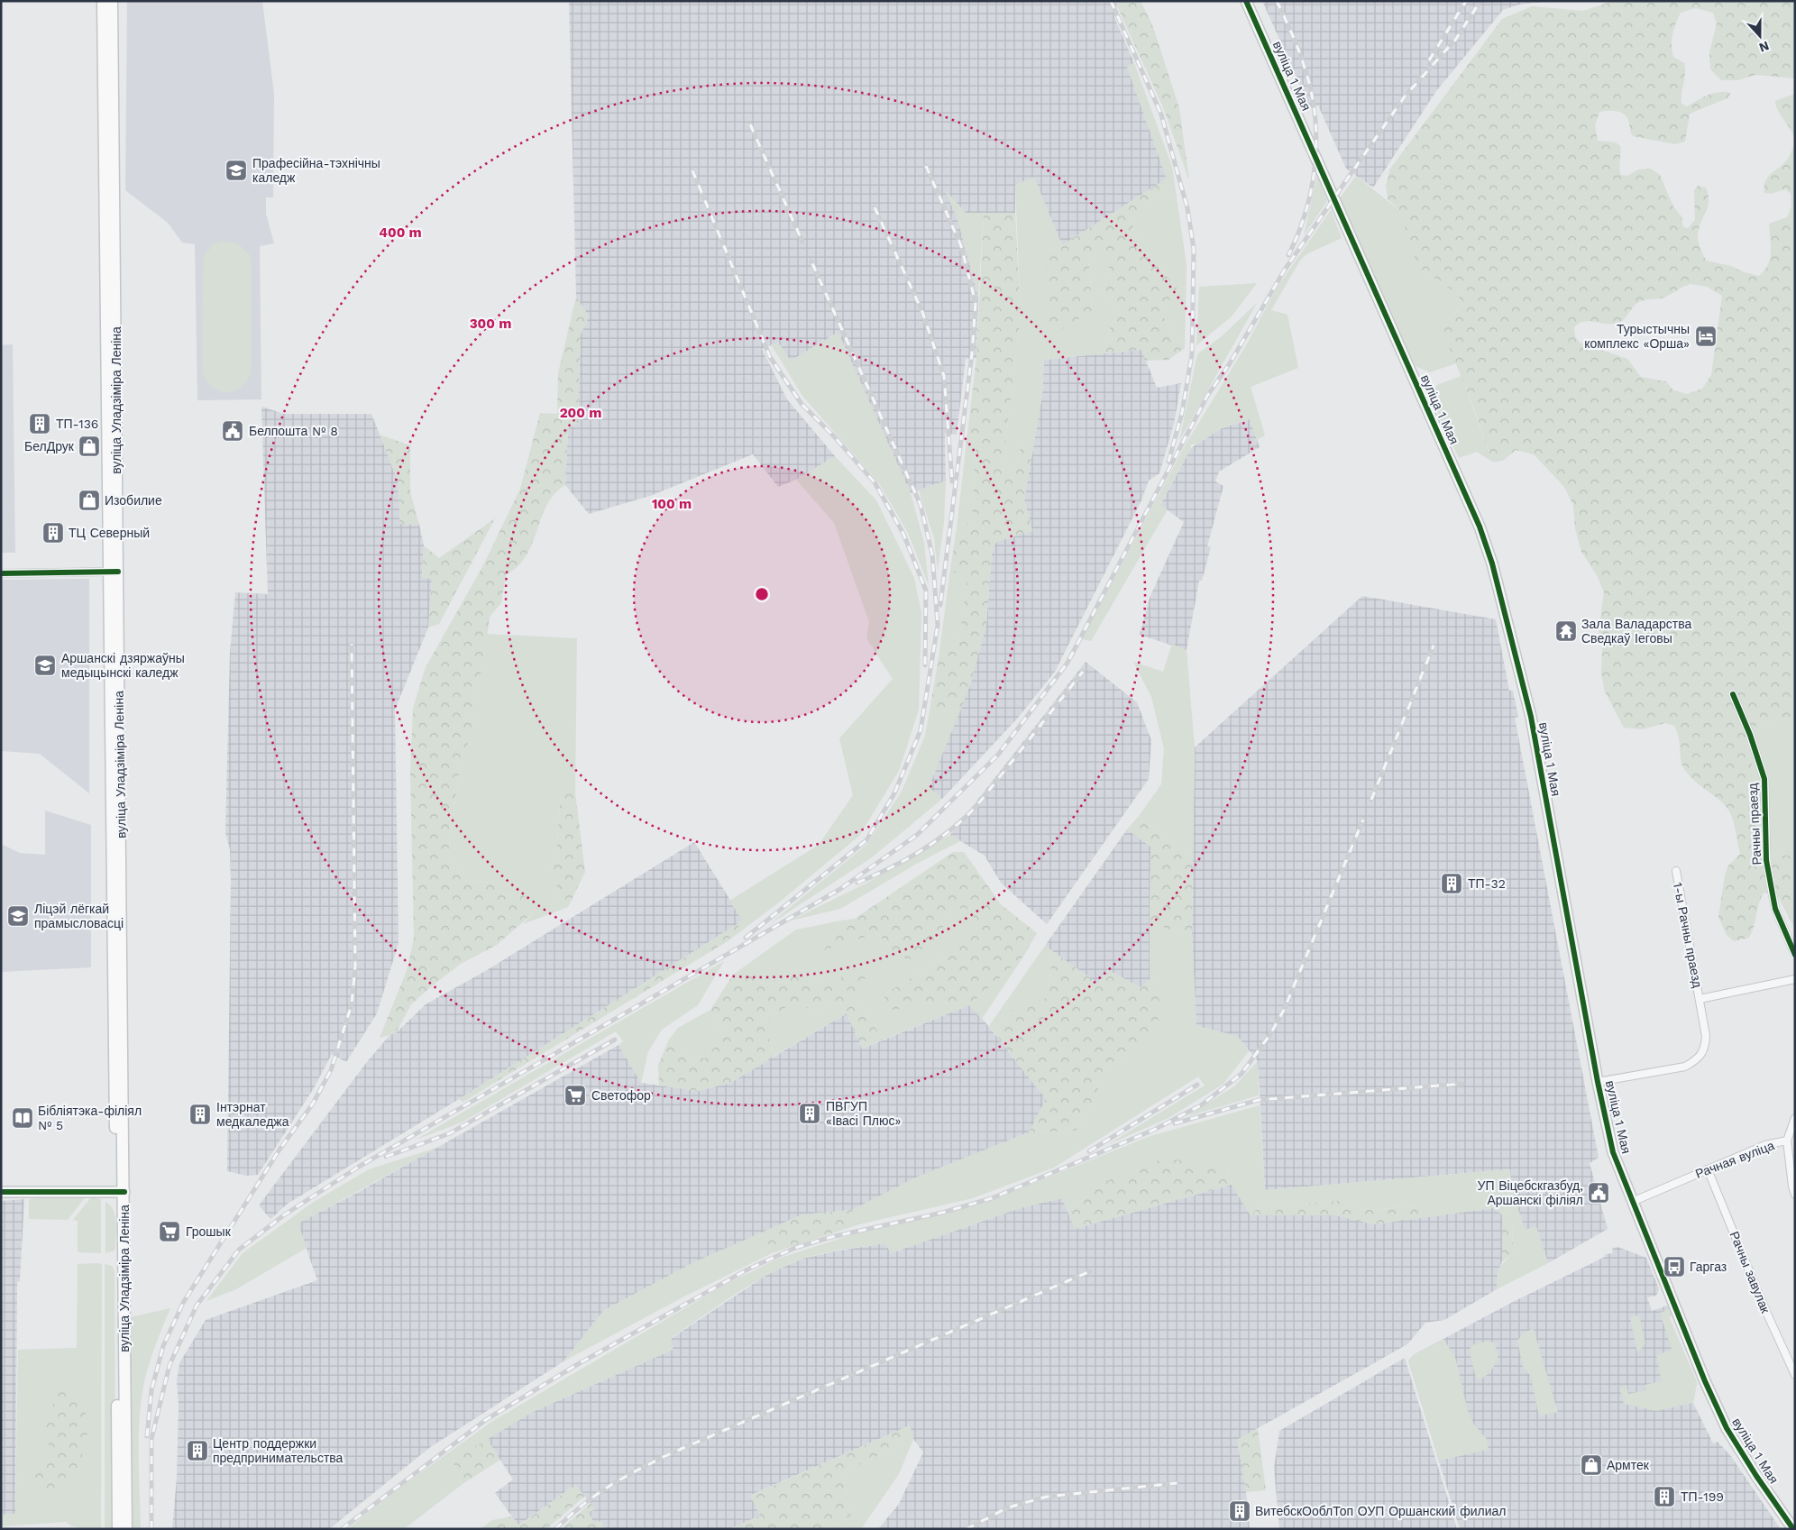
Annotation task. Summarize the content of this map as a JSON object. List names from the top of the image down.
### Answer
{
  "streets": {
    "main road": ["вуліца Уладзіміра Леніна"],
    "street": [
      "вуліца 1 Мая",
      "Рачны праезд",
      "1-ы Рачны праезд",
      "Рачная вуліца",
      "Рачны завулак"
    ]
  },
  "crossings": [
    ["вуліца 1 Мая", "1-ы Рачны праезд"],
    ["вуліца 1 Мая", "Рачная вуліца"],
    ["Рачная вуліца", "Рачны завулак"]
  ],
  "places": {
    "school or university": ["Прафесійна-тэхнічны каледж", "Аршанскі дзяржаўны медыцынскі каледж", "Ліцэй лёгкай прамысловасці"],
    "hotel": ["Турыстычны комплекс «Орша»"],
    "building": [
      "ТП-136",
      "ТЦ Северный",
      "ТП-32",
      "ПВГУП «Івасі Плюс»",
      "Інтэрнат медкаледжа",
      "Центр поддержки предпринимательства",
      "ТП-199",
      "ВитебскОоблТоп ОУП Оршанский филиал"
    ],
    "public building": ["Белпошта № 8", "УП Віцебскгазбуд, Аршанскі філіял"],
    "shop": ["БелДрук", "Изобилие", "Армтек"],
    "temple": ["Зала Валадарства Сведкаў Іеговы"],
    "supermarket": ["Светофор", "Грошык"],
    "library": ["Бібліятэка-філіял № 5"],
    "bus stop": ["Гаргаз"]
  },
  "north": "bottom",
  "rings": [
    "400 m",
    "300 m",
    "200 m",
    "100 m"
  ]
}
